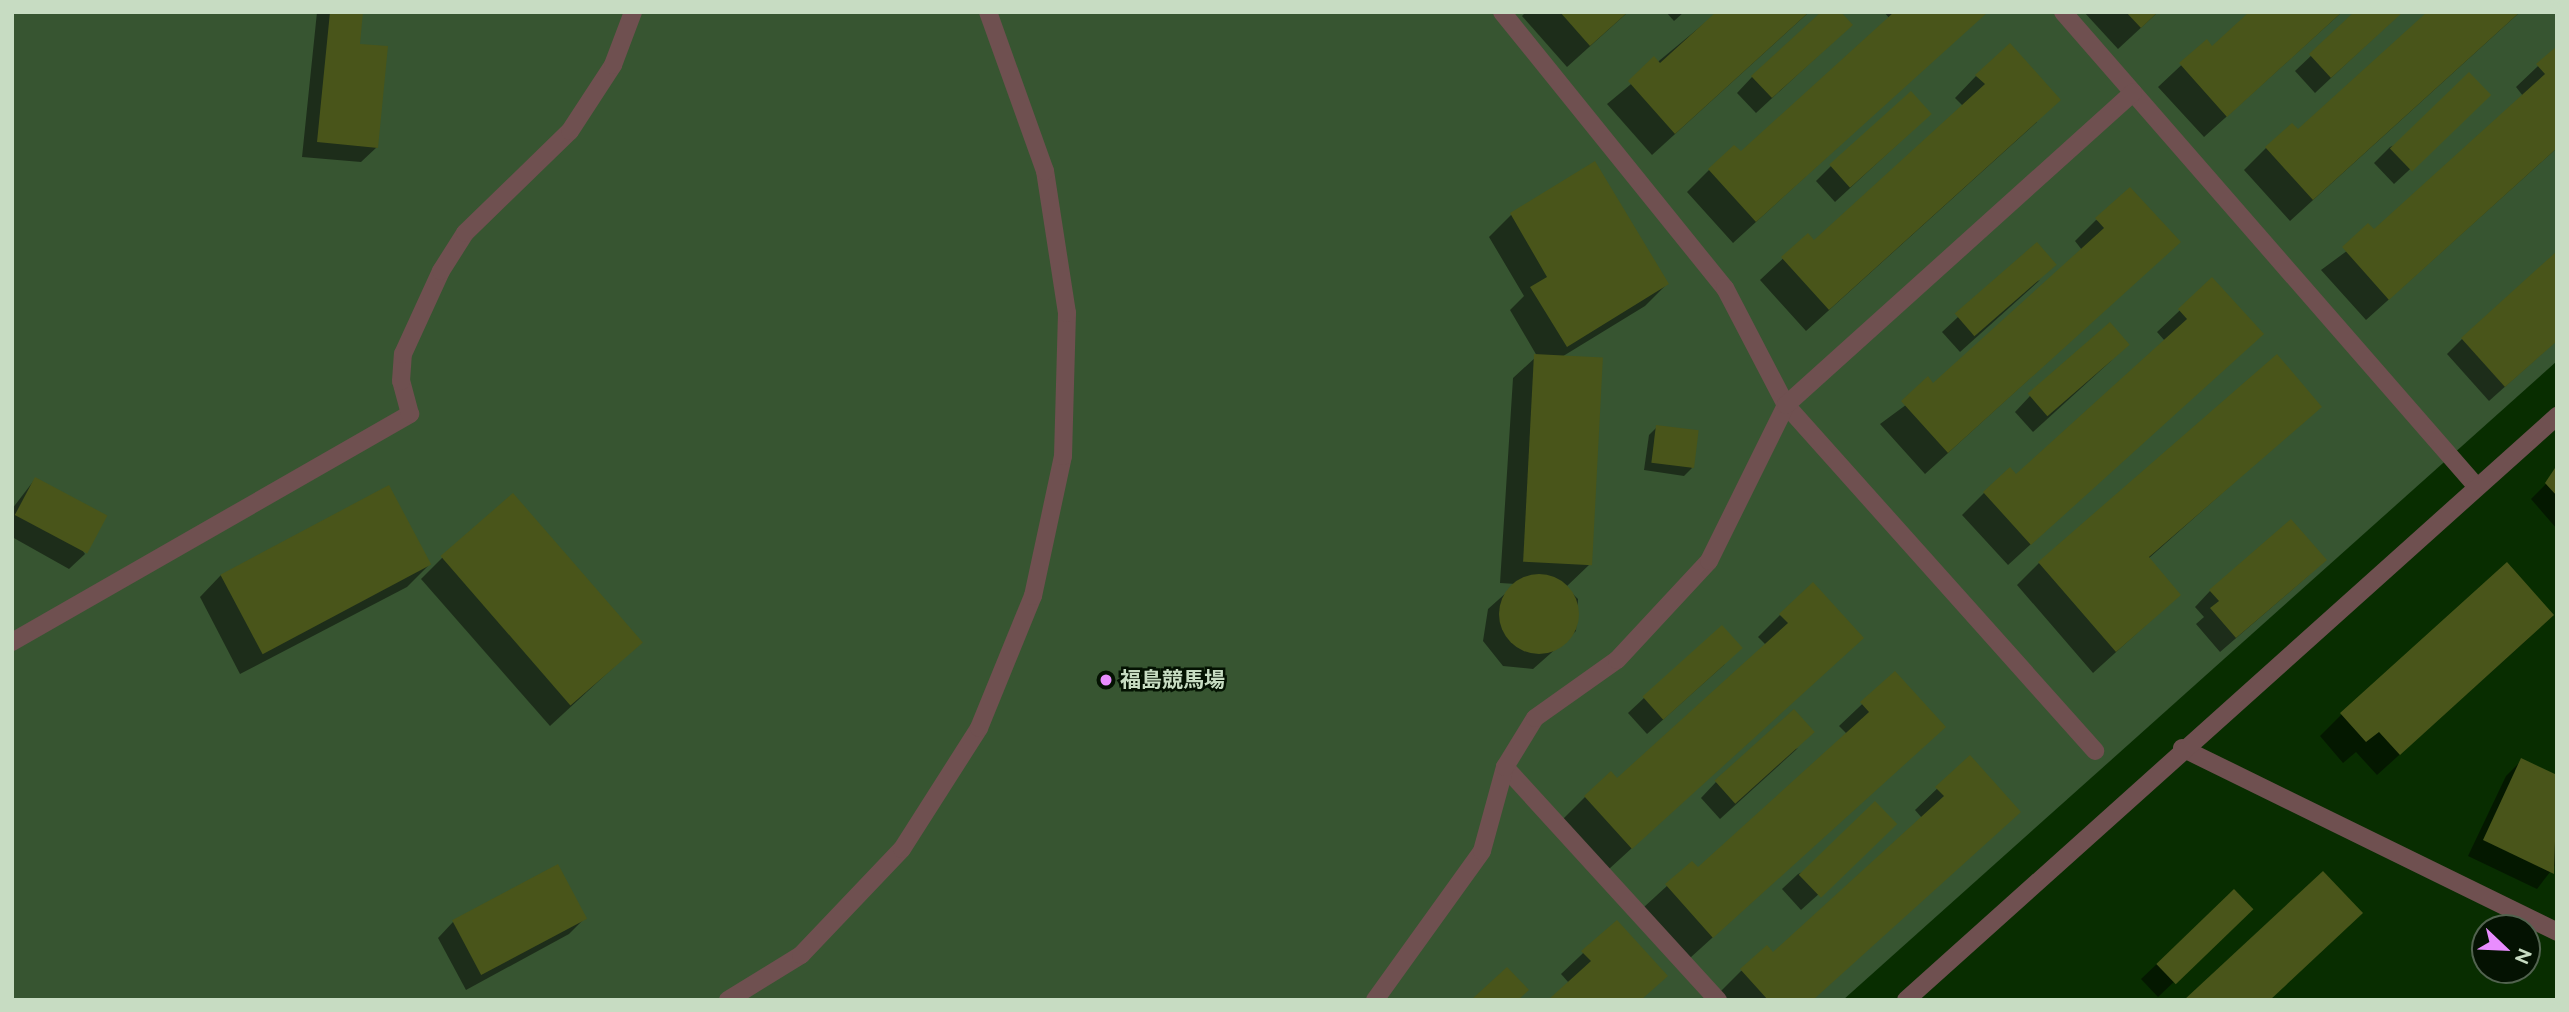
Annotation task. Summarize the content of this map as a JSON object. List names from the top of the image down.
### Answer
{
  "places": ["福島競馬場"],
  "north": "bottom right"
}
